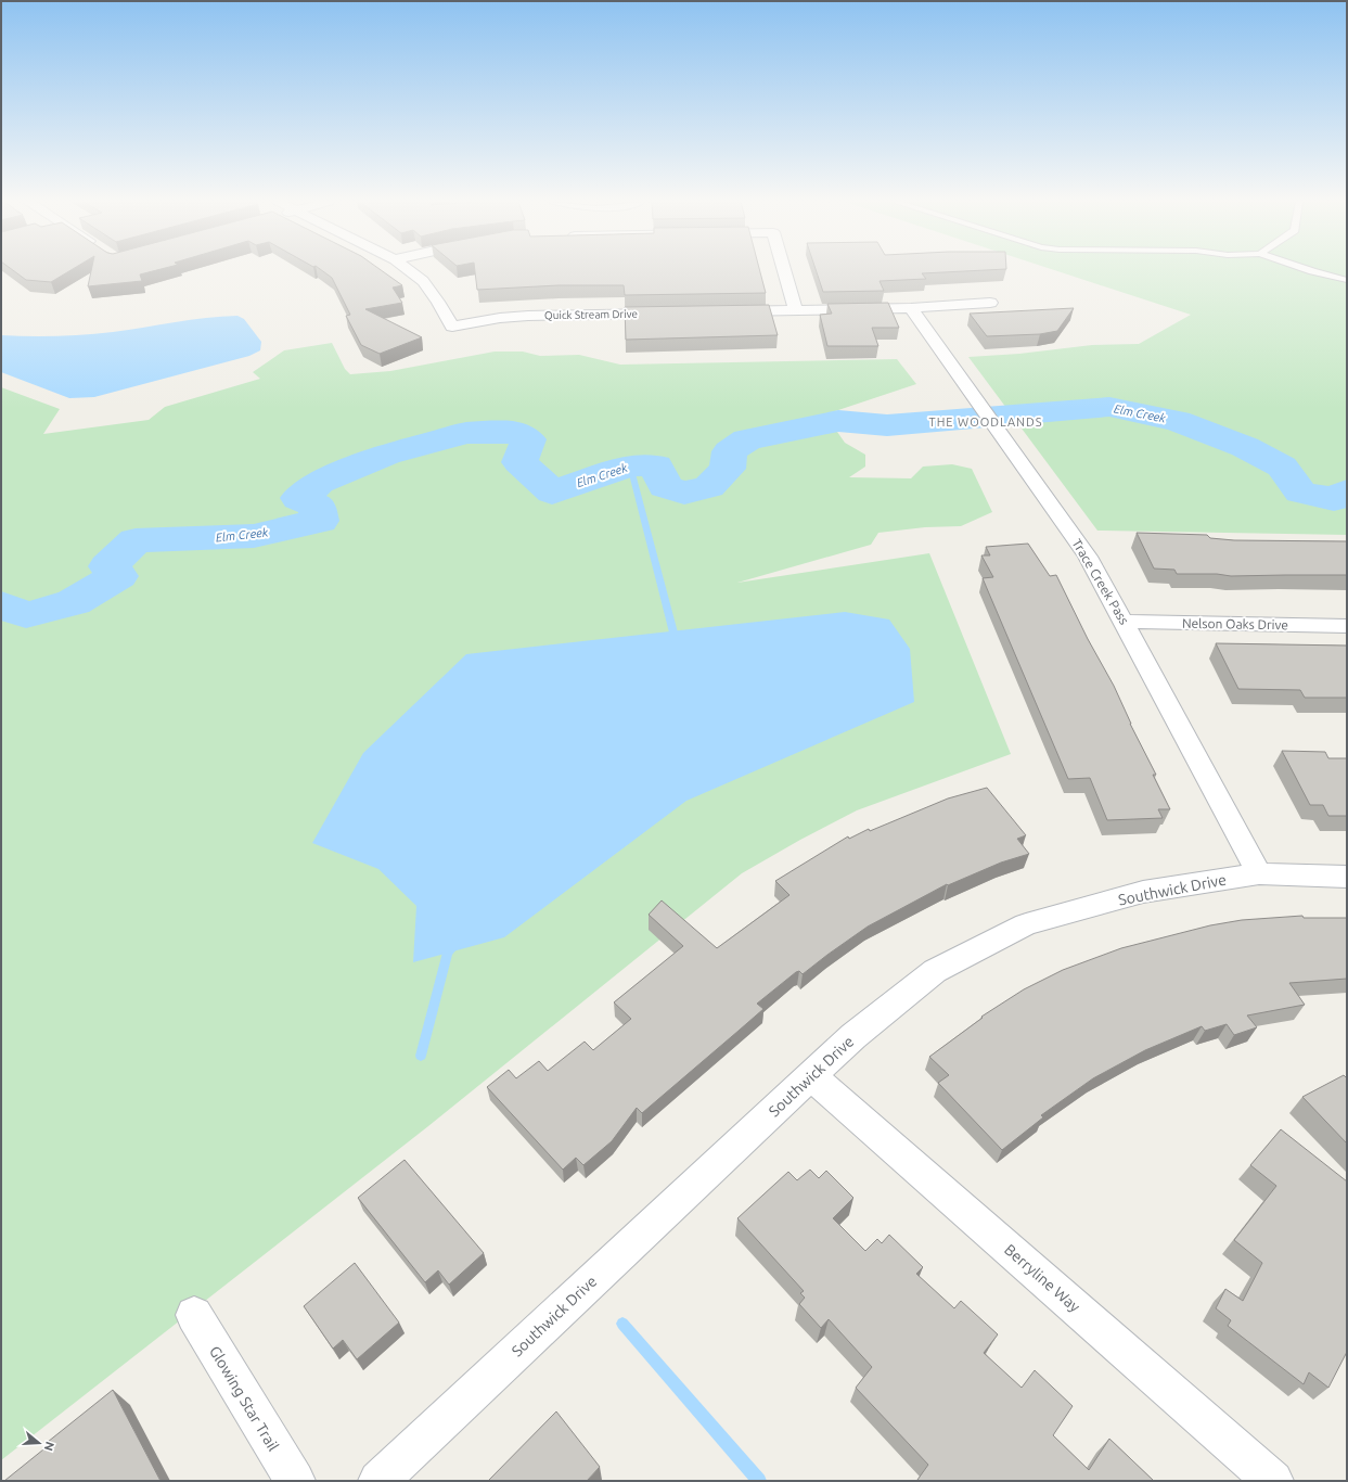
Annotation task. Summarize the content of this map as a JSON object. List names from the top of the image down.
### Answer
{
  "streets": {
    "street": [
      "Quick Stream Drive",
      "Trace Creek Pass",
      "Nelson Oaks Drive",
      "Southwick Drive",
      "Berryline Way",
      "Glowing Star Trail"
    ]
  },
  "crossings": [
    ["Trace Creek Pass", "Nelson Oaks Drive"],
    ["Trace Creek Pass", "Southwick Drive"],
    ["Southwick Drive", "Berryline Way"]
  ],
  "districts": ["THE WOODLANDS"],
  "water": ["Elm Creek"],
  "north": "right"
}
